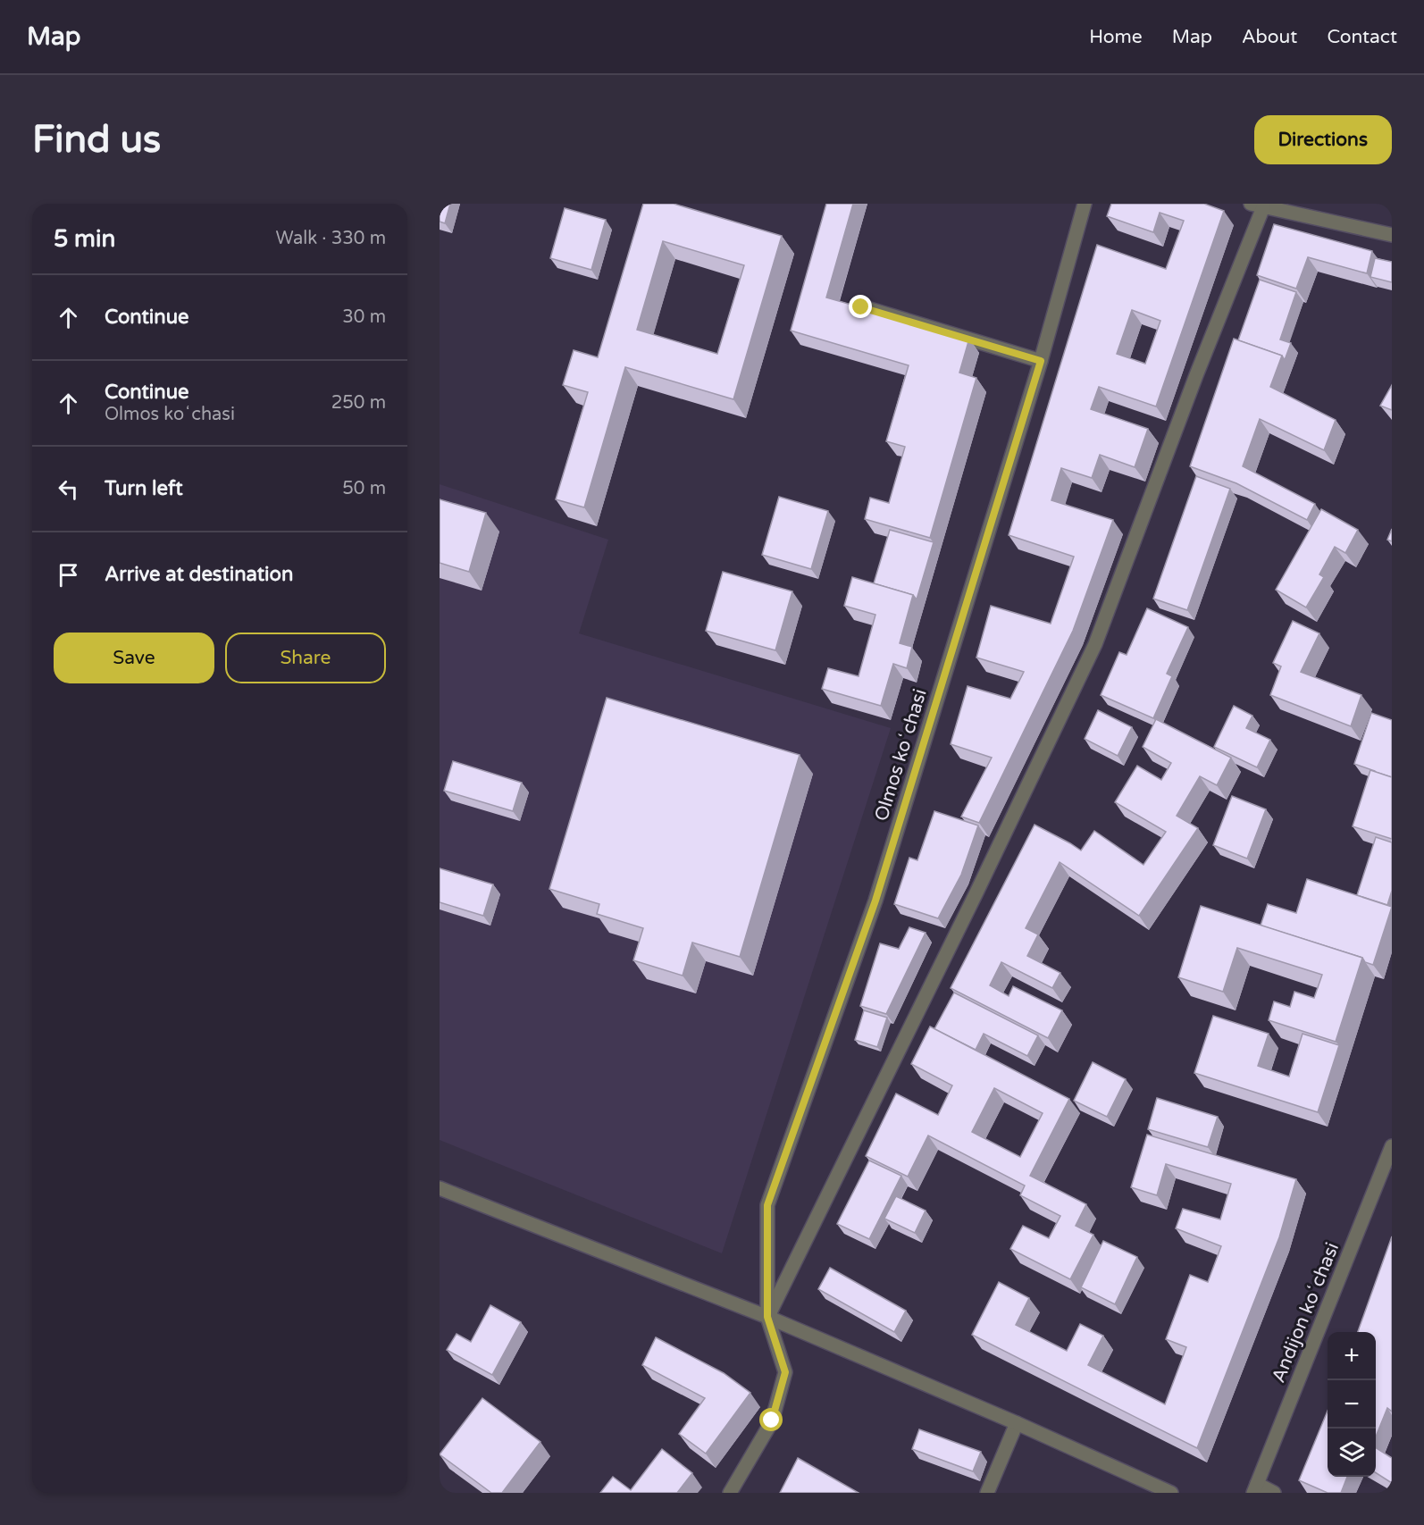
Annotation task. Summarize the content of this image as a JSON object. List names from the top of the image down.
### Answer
{
  "streets": {
    "street": ["Olmos koʻchasi", "Andijon koʻchasi"]
  },
  "page": {
    "header": "Map",
    "nav": [
      "Home",
      "Map",
      "About",
      "Contact"
    ],
    "buttons": [
      "Directions",
      ["Save", "Share"]
    ],
    "title": "Find us",
    "heading": ["5 min", "Walk · 330 m"],
    "list": [
      ["Continue", "30 m"],
      ["Continue", "Olmos koʻchasi", "250 m"],
      ["Turn left", "50 m"],
      "Arrive at destination"
    ],
    "map_buttons": ["+", "−"]
  }
}
